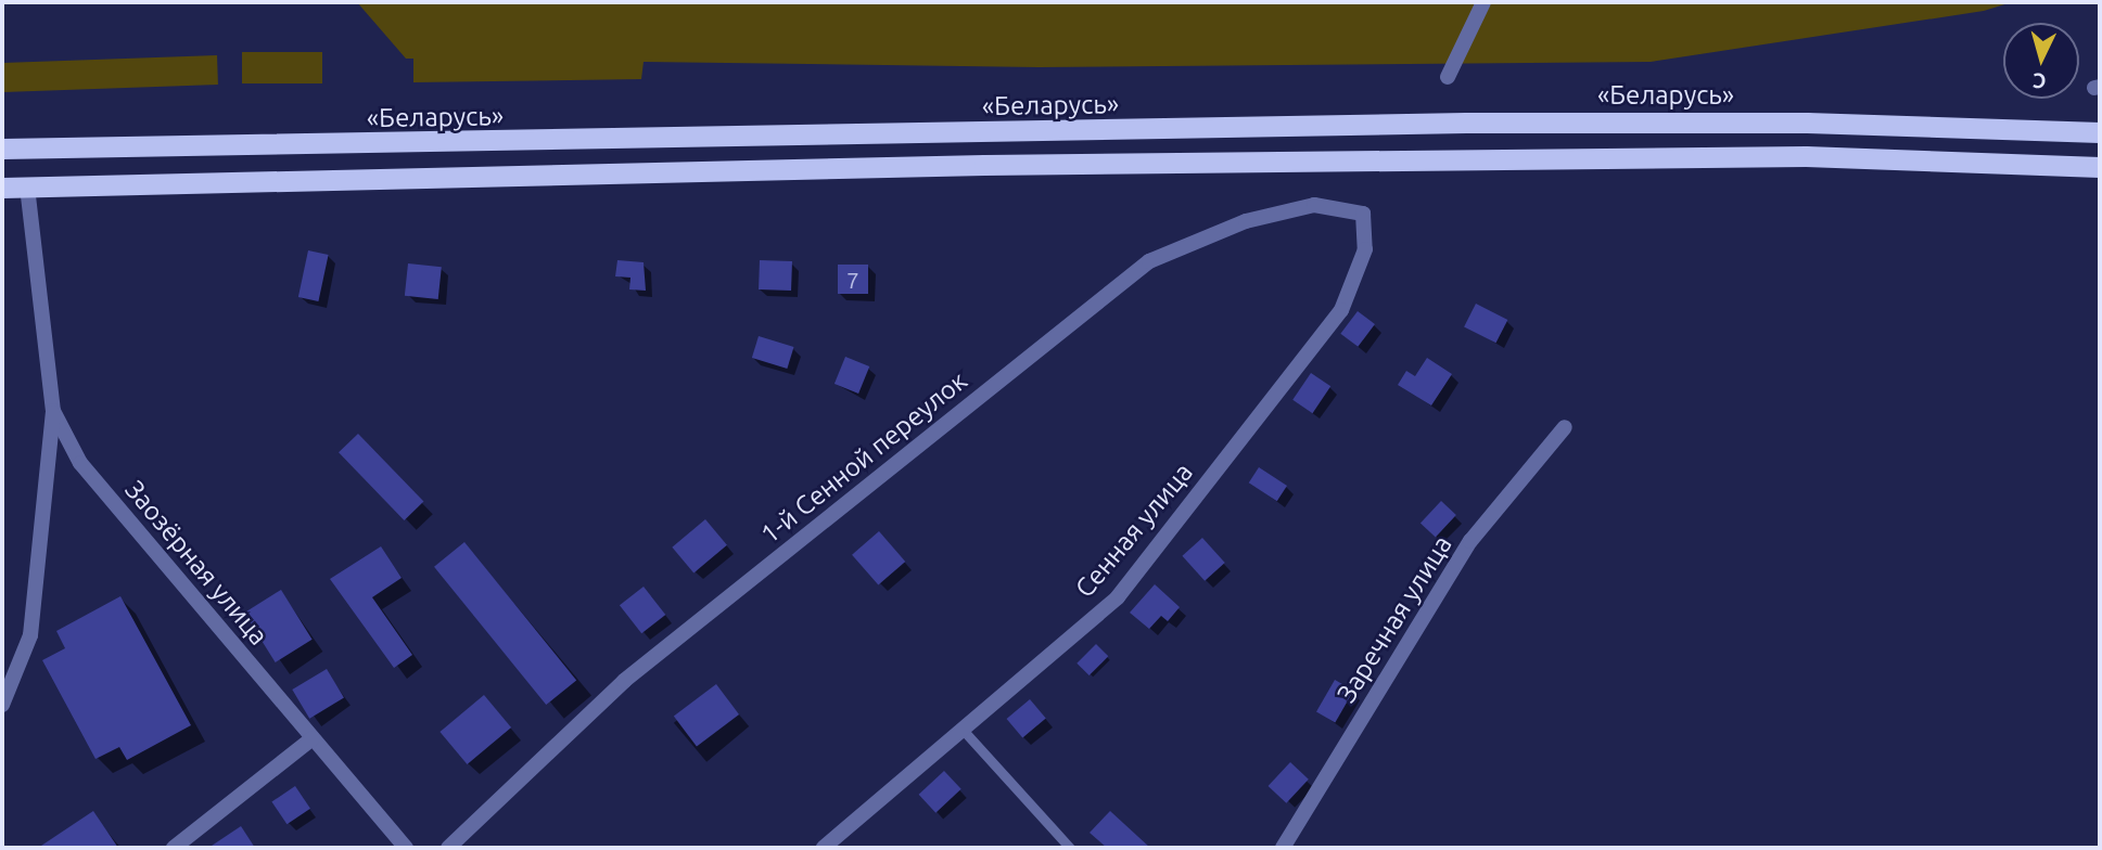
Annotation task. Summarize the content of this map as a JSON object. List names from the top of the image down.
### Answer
{
  "streets": {
    "highway": ["«Беларусь»"],
    "street": [
      "1-й Сенной переулок",
      "Сенная улица",
      "Заозёрная улица",
      "Заречная улица"
    ]
  },
  "crossings": [
    ["1-й Сенной переулок", "Сенная улица"]
  ],
  "house_numbers": ["7"],
  "north": "bottom"
}
